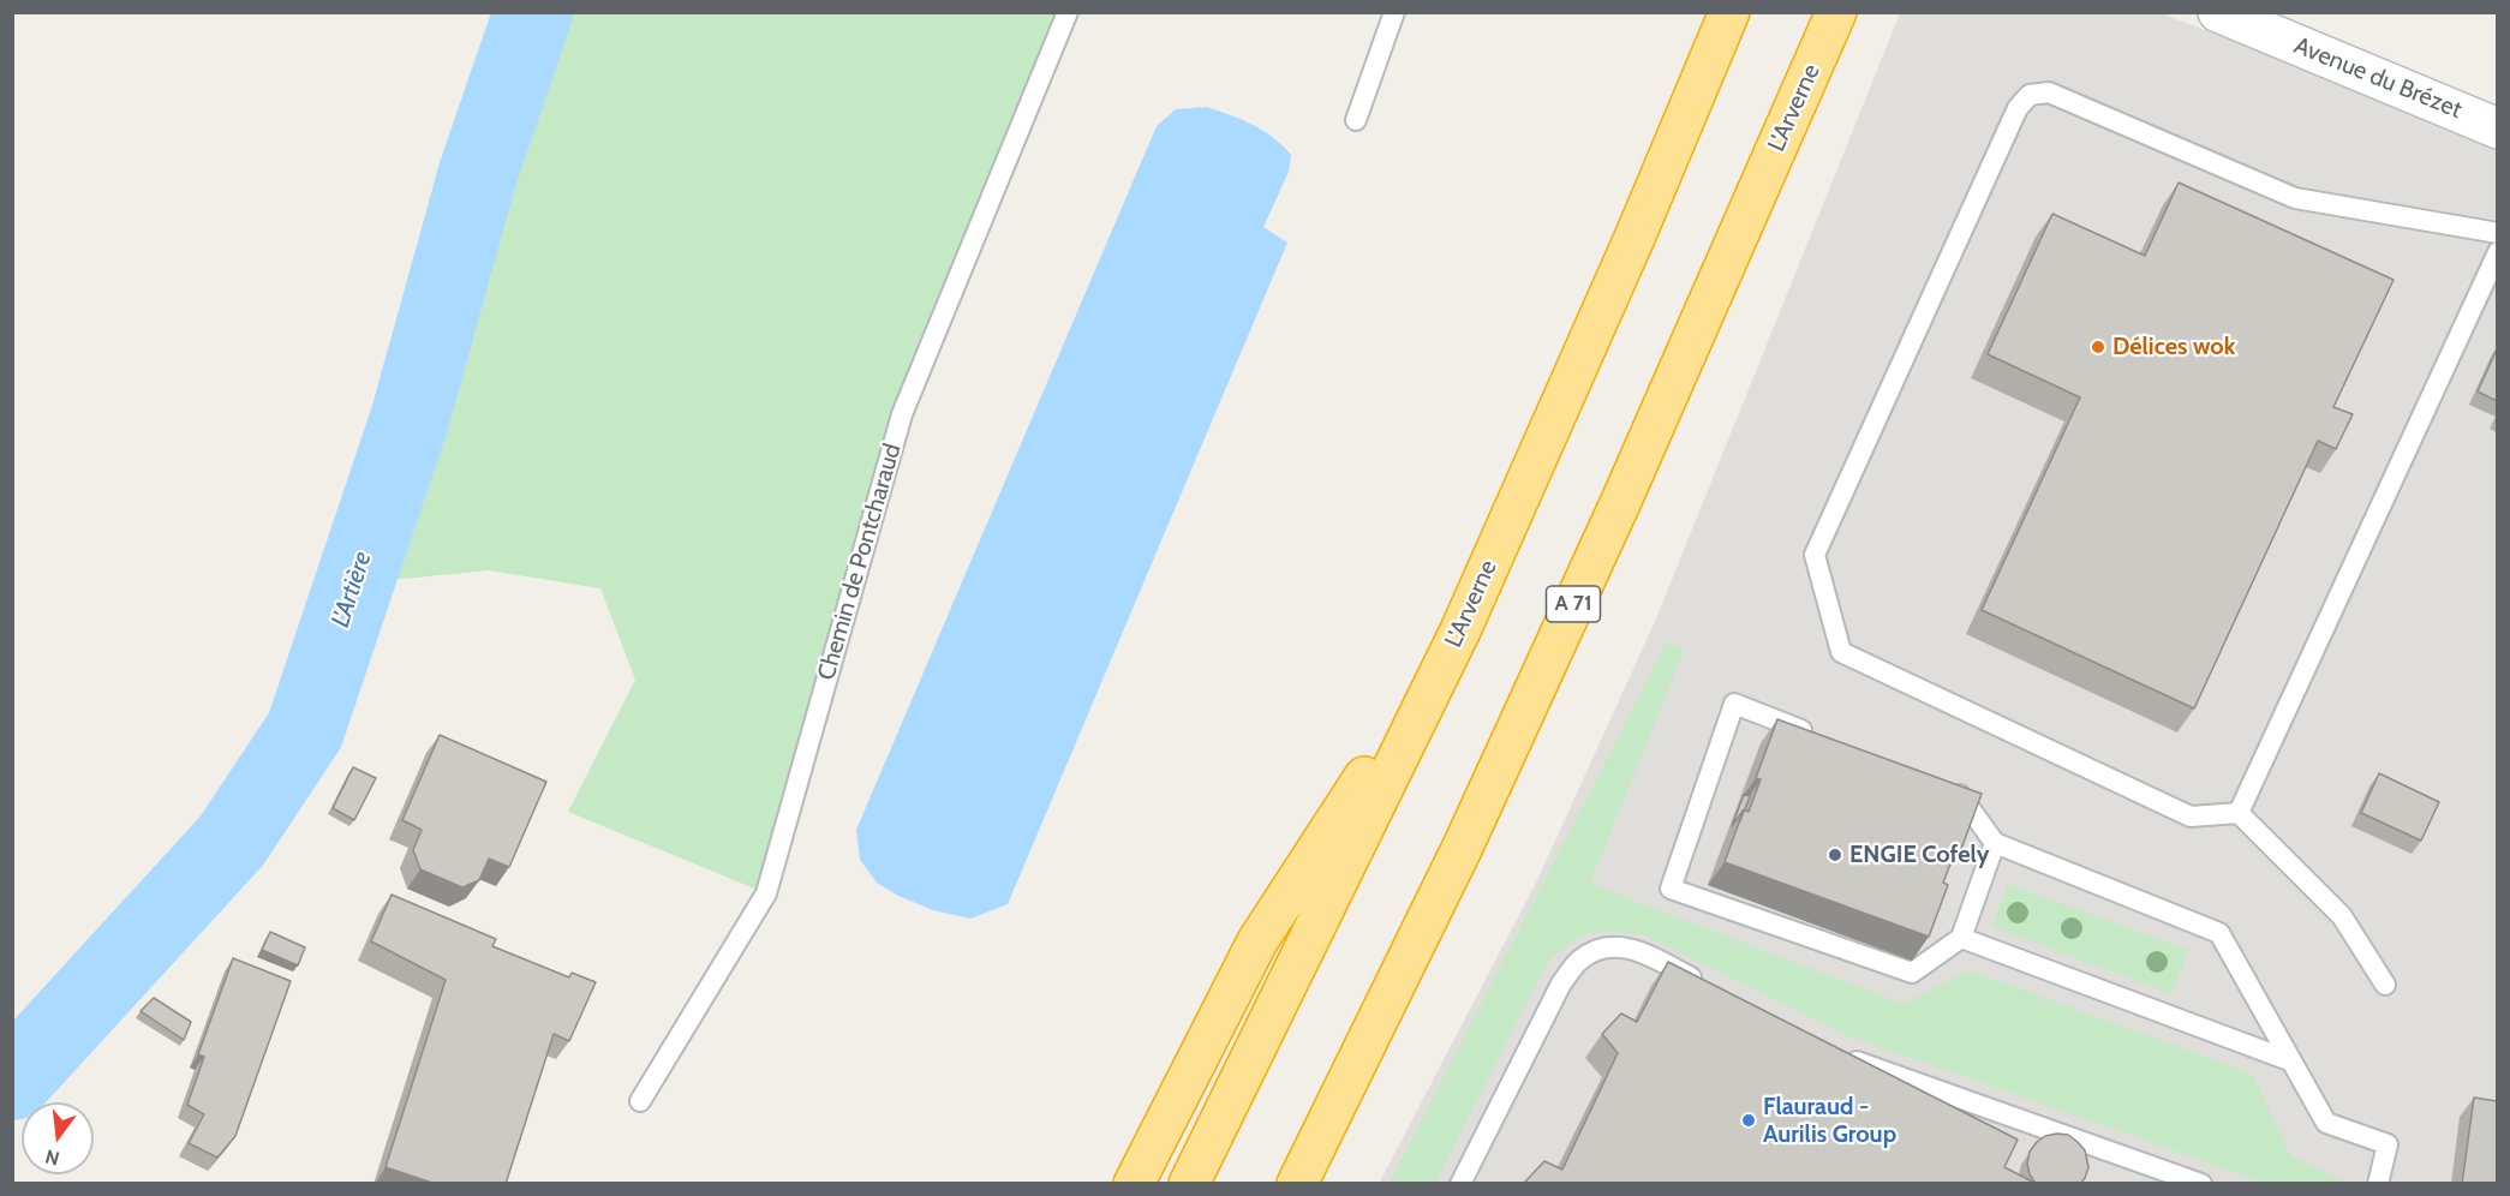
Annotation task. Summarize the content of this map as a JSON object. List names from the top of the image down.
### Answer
{
  "streets": {
    "highway": ["L'Arverne", "A 71"],
    "street": ["Avenue du Brézet"],
    "lane": ["Chemin de Pontcharaud"]
  },
  "water": ["L'Artière"],
  "places": ["Délices wok", "ENGIE Cofely", "Flauraud - Aurilis Group"],
  "north": "bottom"
}
